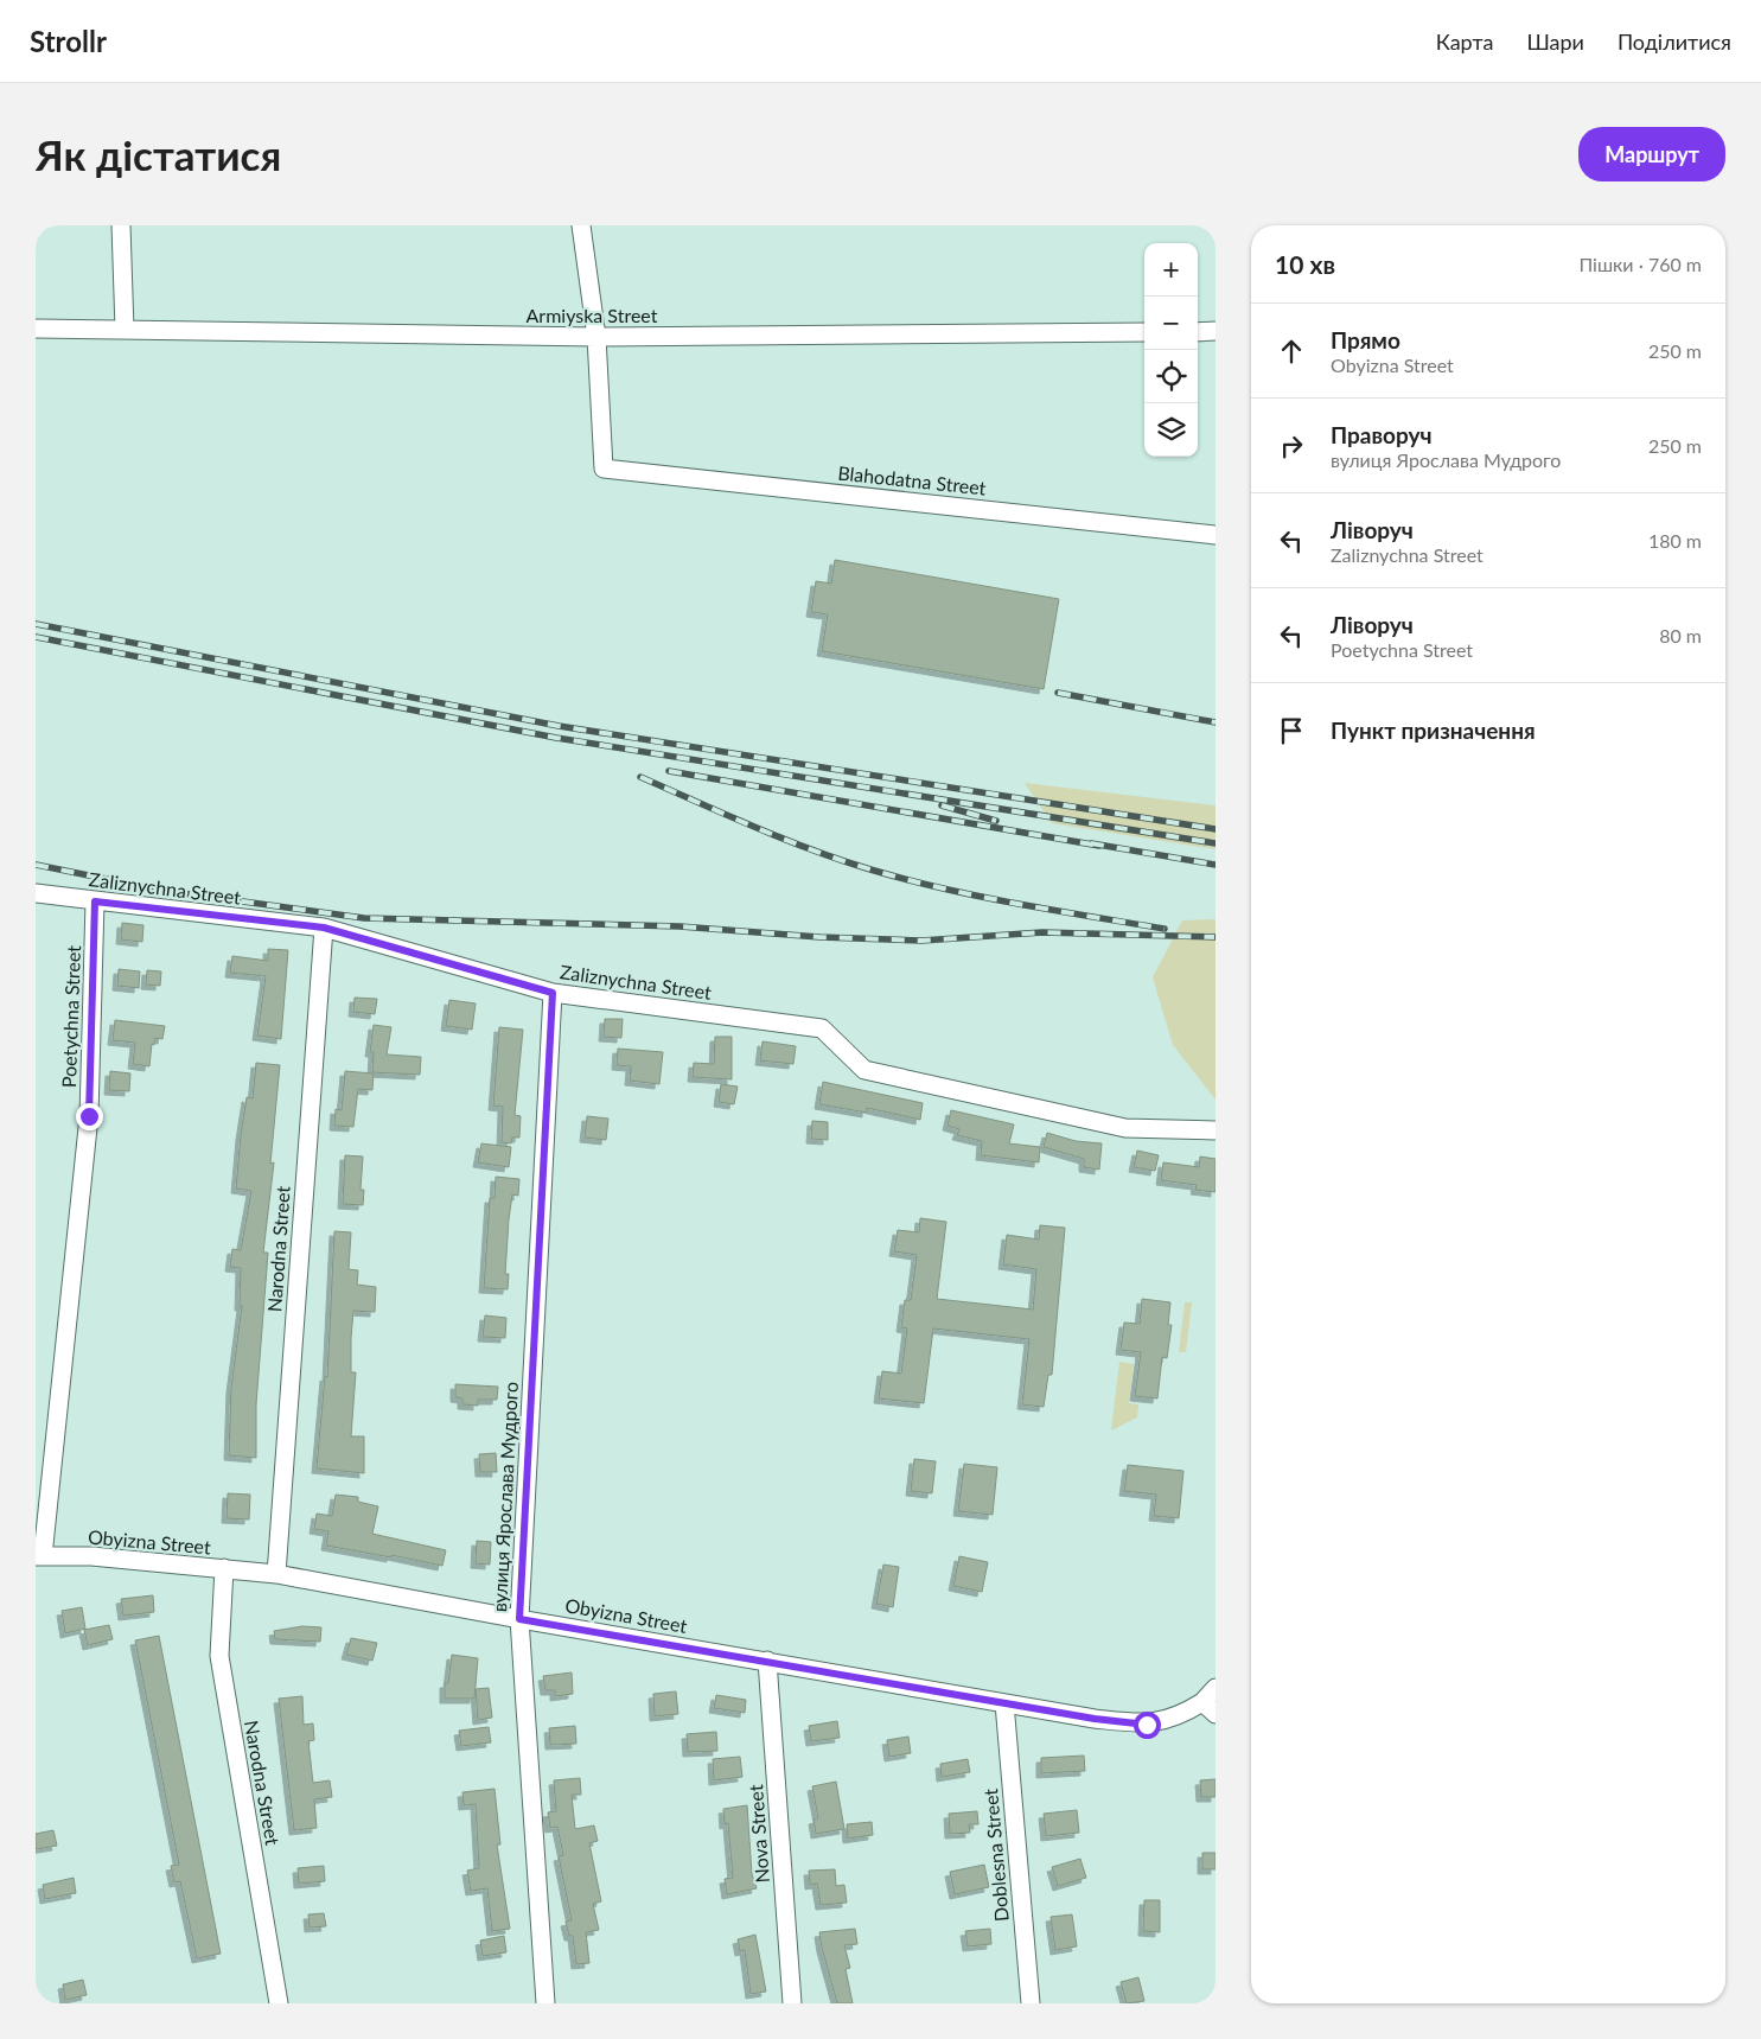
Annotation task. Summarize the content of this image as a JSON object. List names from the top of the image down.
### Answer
{
  "streets": {
    "street": [
      "Armiyska Street",
      "Blahodatna Street",
      "Zaliznychna Street",
      "Poetychna Street",
      "Narodna Street",
      "вулиця Ярослава Мудрого",
      "Obyizna Street",
      "Nova Street",
      "Doblesna Street"
    ]
  },
  "crossings": [
    ["Armiyska Street", "Blahodatna Street"],
    ["Zaliznychna Street", "Poetychna Street"],
    ["Zaliznychna Street", "Narodna Street"],
    ["Zaliznychna Street", "вулиця Ярослава Мудрого"],
    ["Poetychna Street", "Obyizna Street"],
    ["Narodna Street", "Obyizna Street"],
    ["вулиця Ярослава Мудрого", "Obyizna Street"],
    ["Obyizna Street", "Nova Street"],
    ["Obyizna Street", "Doblesna Street"]
  ],
  "page": {
    "header": "Strollr",
    "nav": ["Карта", "Шари", "Поділитися"],
    "buttons": "Маршрут",
    "title": "Як дістатися",
    "heading": ["10 хв", "Пішки · 760 m"],
    "map_buttons": ["+", "−"],
    "list": [
      ["Прямо", "Obyizna Street", "250 m"],
      ["Праворуч", "вулиця Ярослава Мудрого", "250 m"],
      ["Ліворуч", "Zaliznychna Street", "180 m"],
      ["Ліворуч", "Poetychna Street", "80 m"],
      "Пункт призначення"
    ]
  }
}
